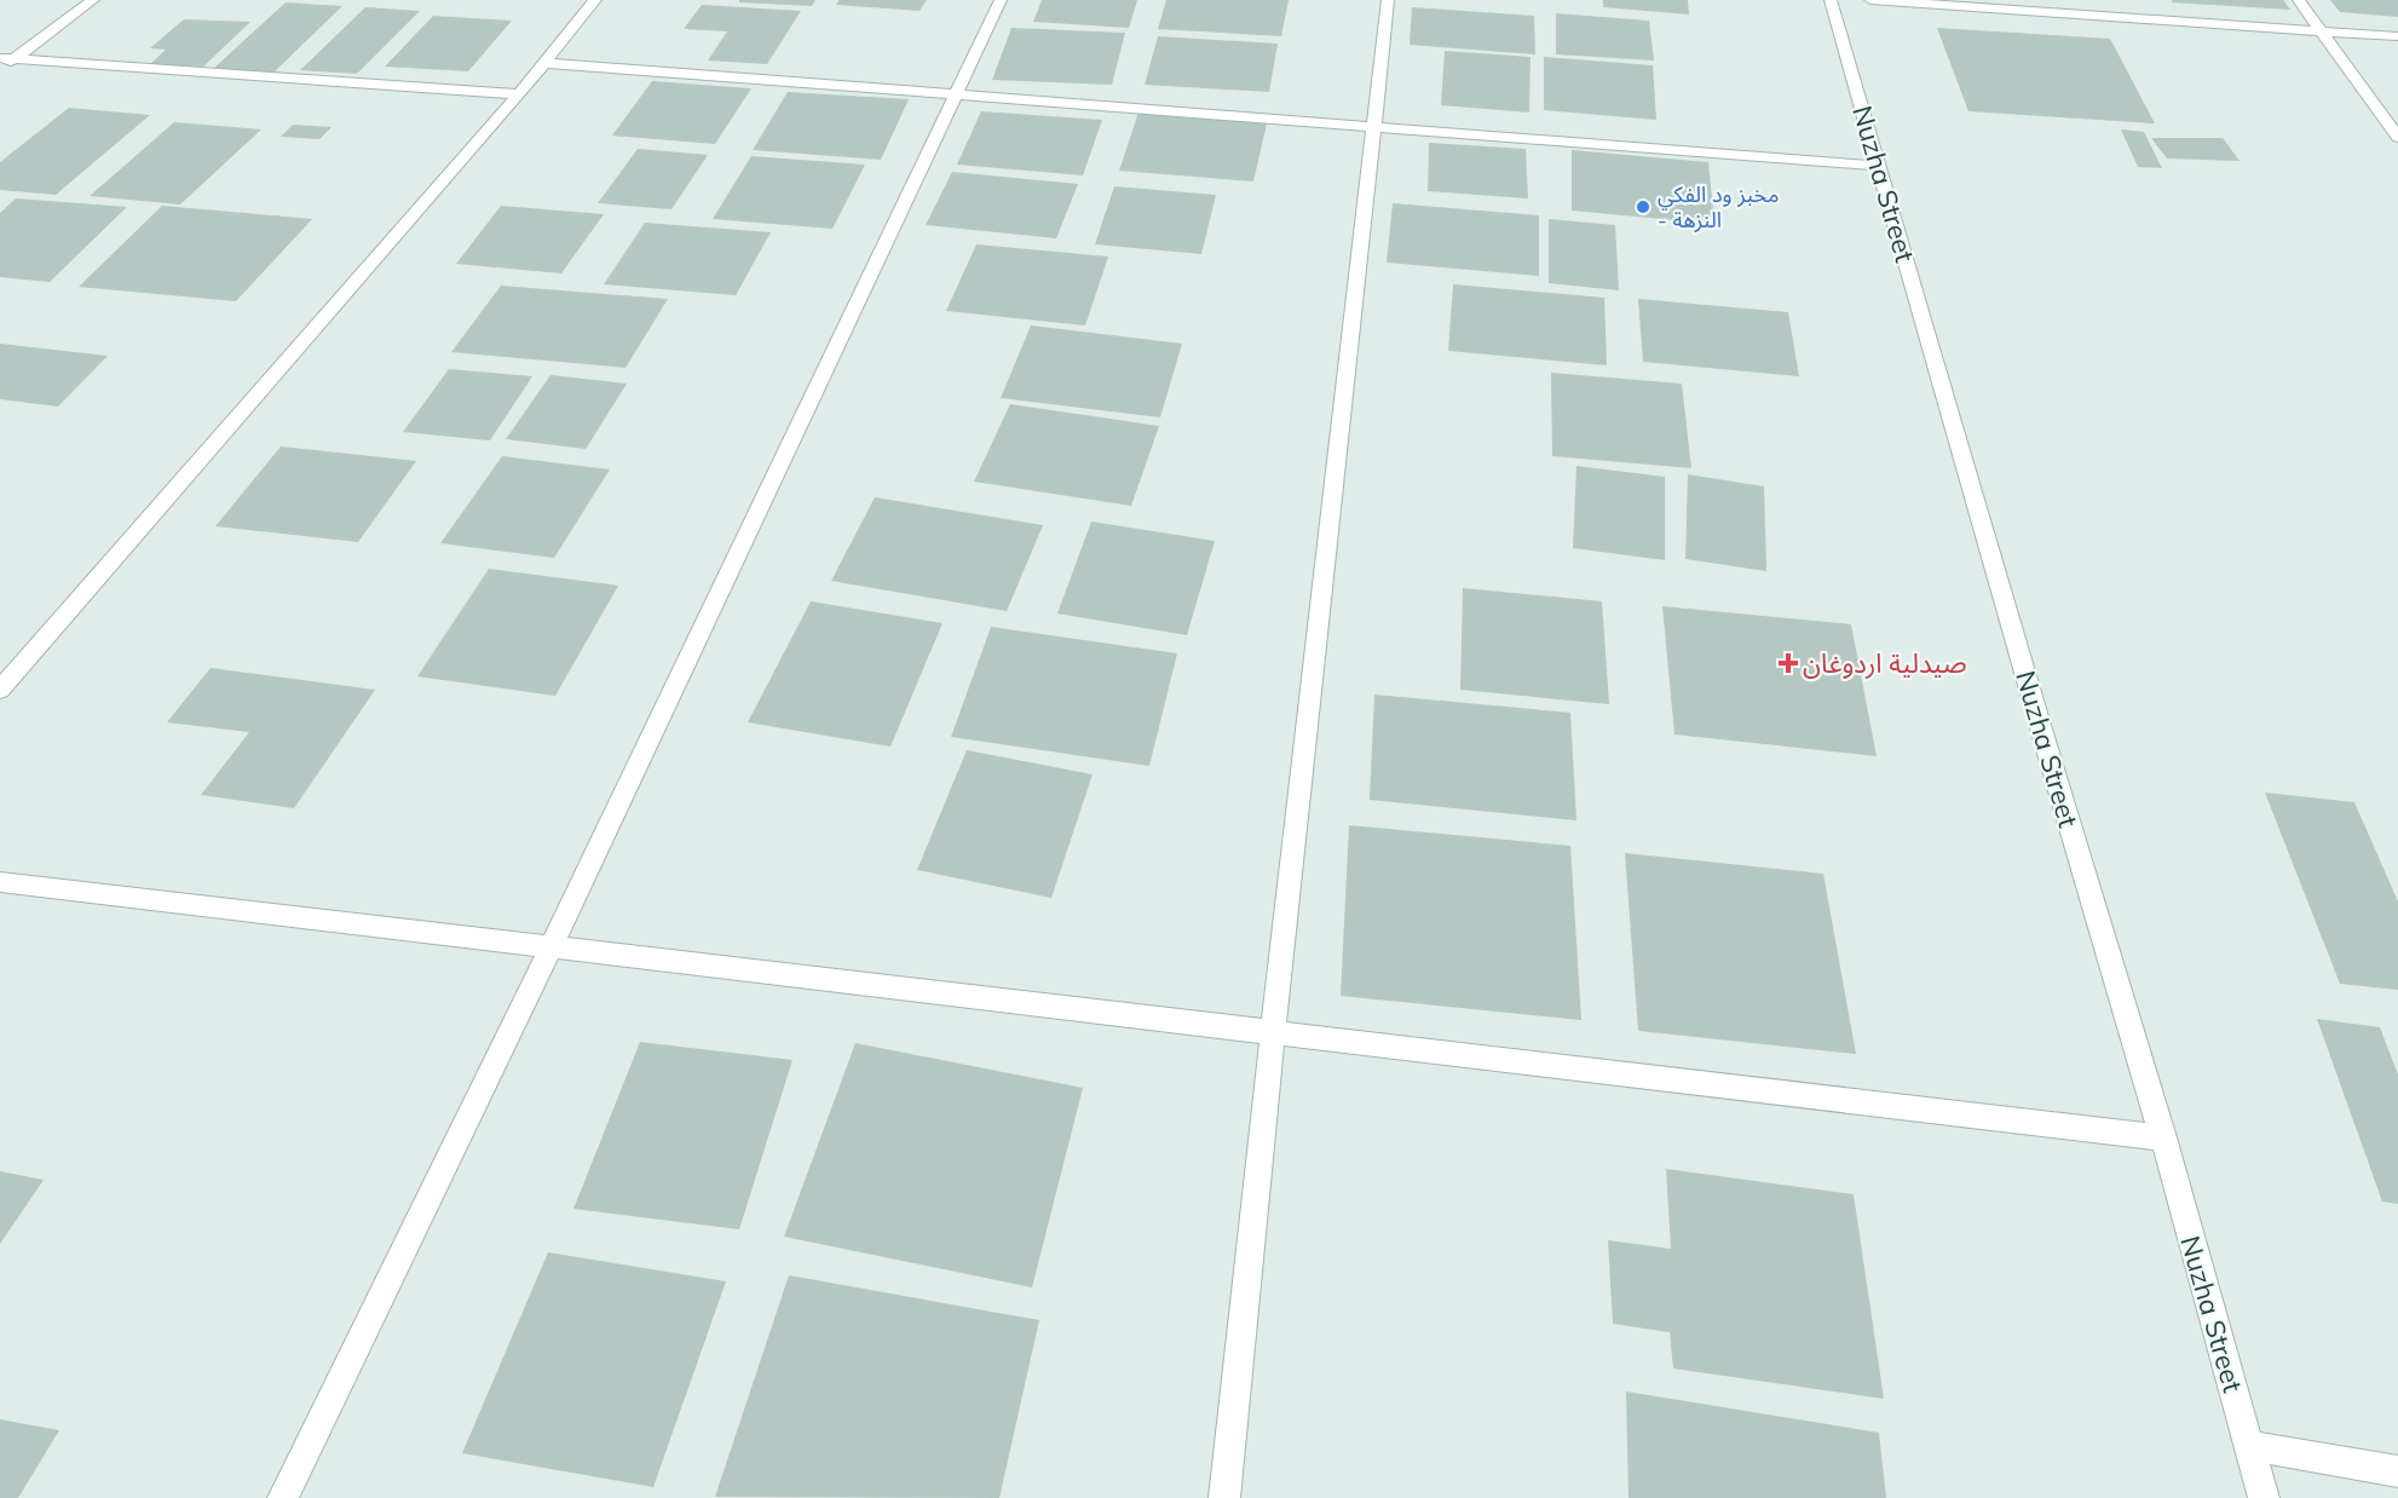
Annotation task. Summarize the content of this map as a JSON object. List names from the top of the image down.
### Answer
{
  "streets": {
    "street": ["Nuzha Street"]
  },
  "places": {
    "other": ["مخبز ود الفكي - النزهة"],
    "health": ["صيدلية اردوغان"]
  }
}
